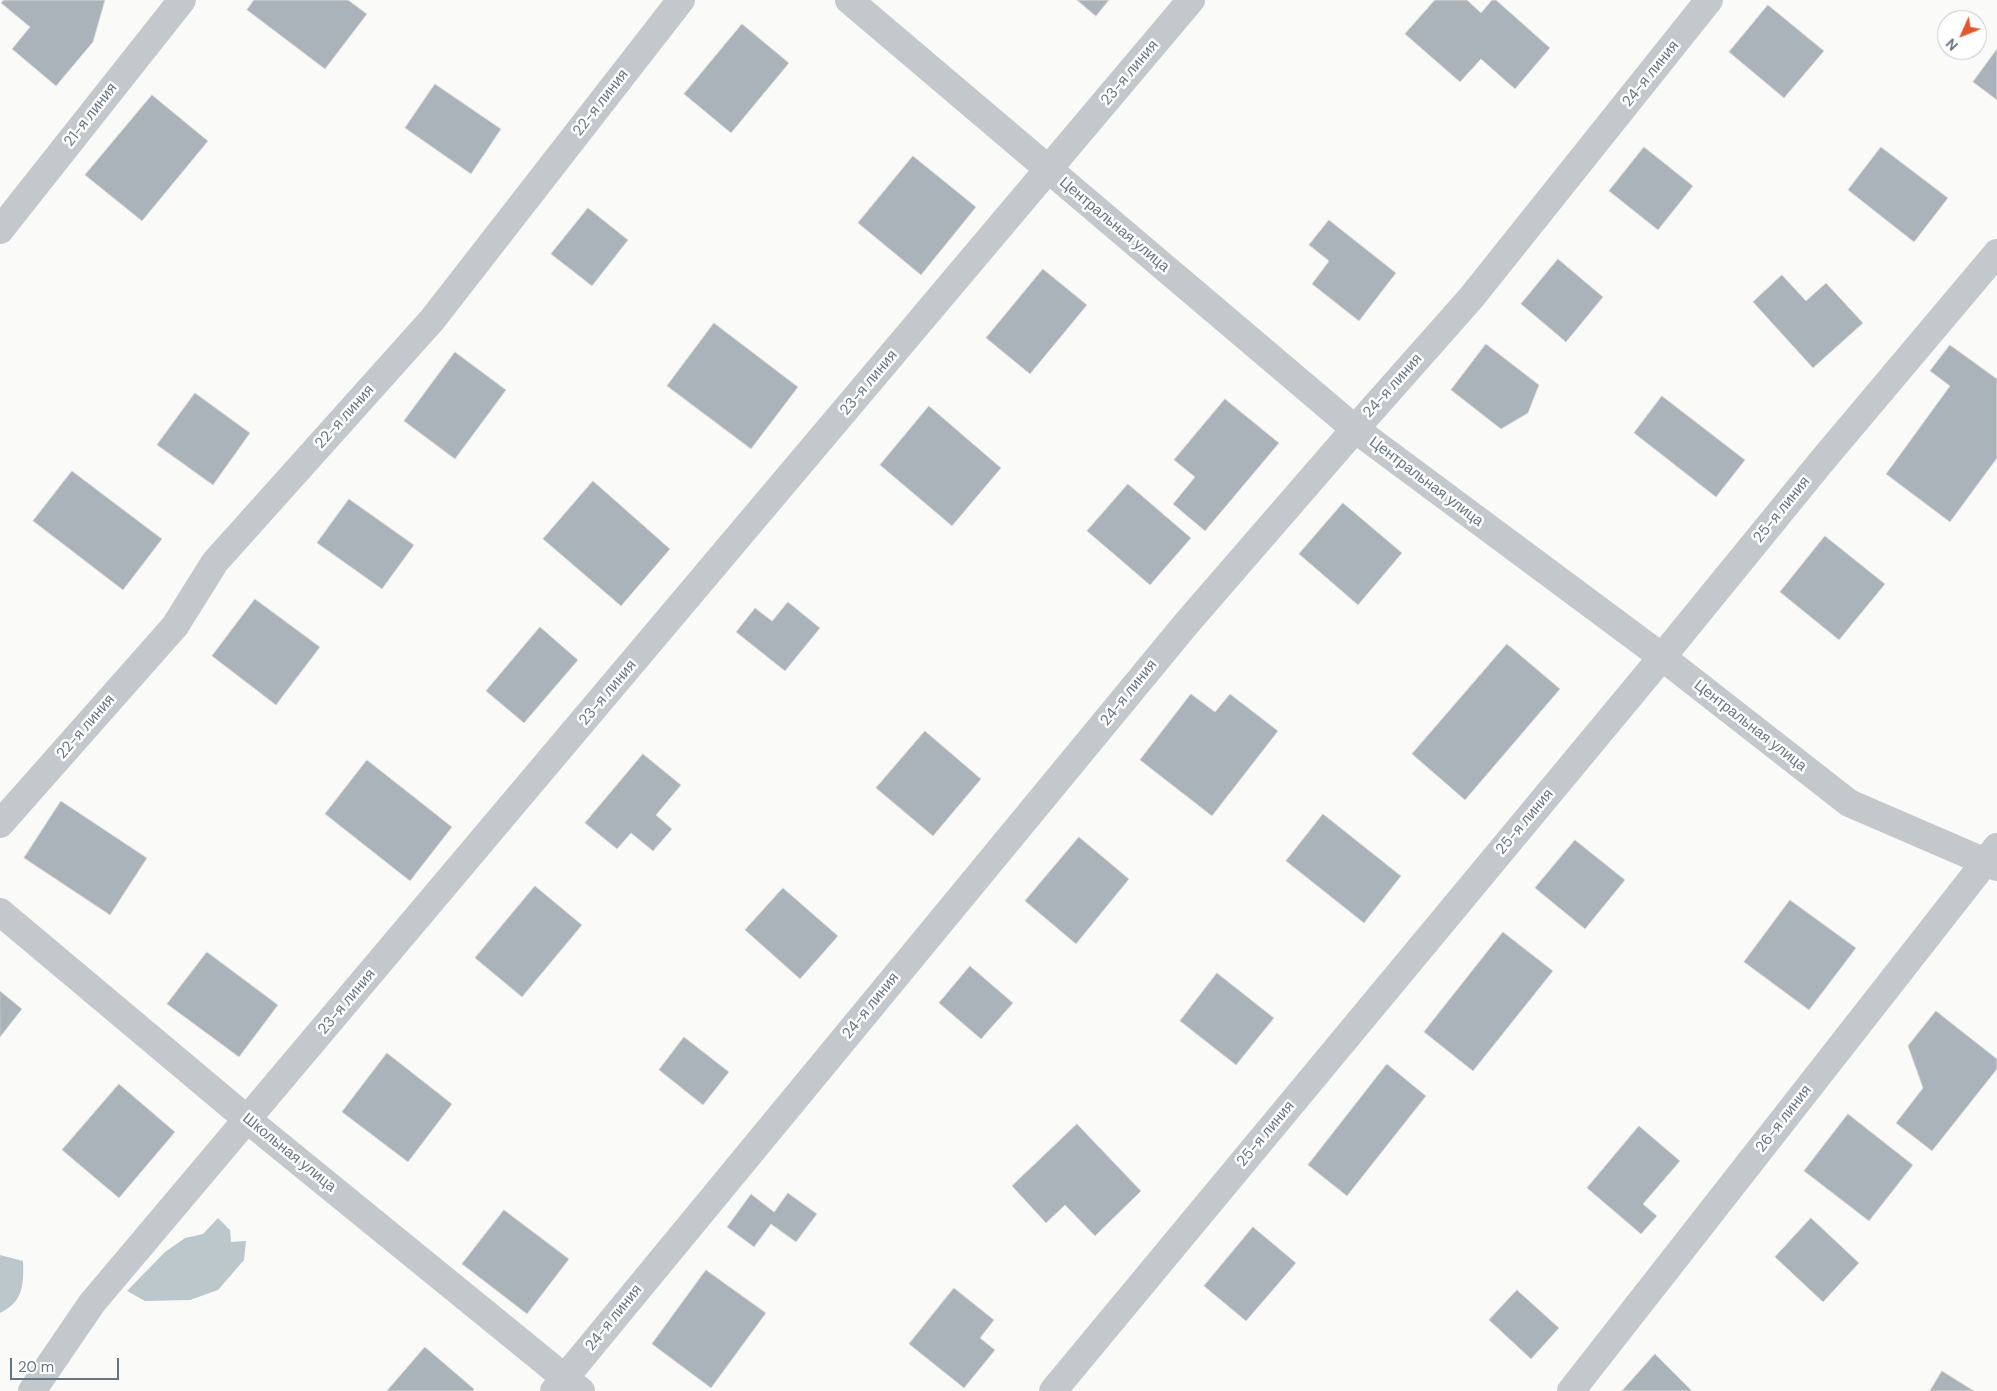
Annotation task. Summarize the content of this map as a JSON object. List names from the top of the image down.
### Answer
{
  "streets": {
    "street": [
      "23-я линия",
      "24-я линия",
      "22-я линия",
      "21-я линия",
      "Центральная улица",
      "25-я линия",
      "26-я линия",
      "Школьная улица"
    ]
  },
  "crossings": [
    ["23-я линия", "Центральная улица"],
    ["23-я линия", "Школьная улица"],
    ["24-я линия", "Центральная улица"],
    ["24-я линия", "Школьная улица"],
    ["Центральная улица", "25-я линия"],
    ["Центральная улица", "26-я линия"]
  ],
  "scale_bar": "20 m",
  "north": "bottom left"
}
